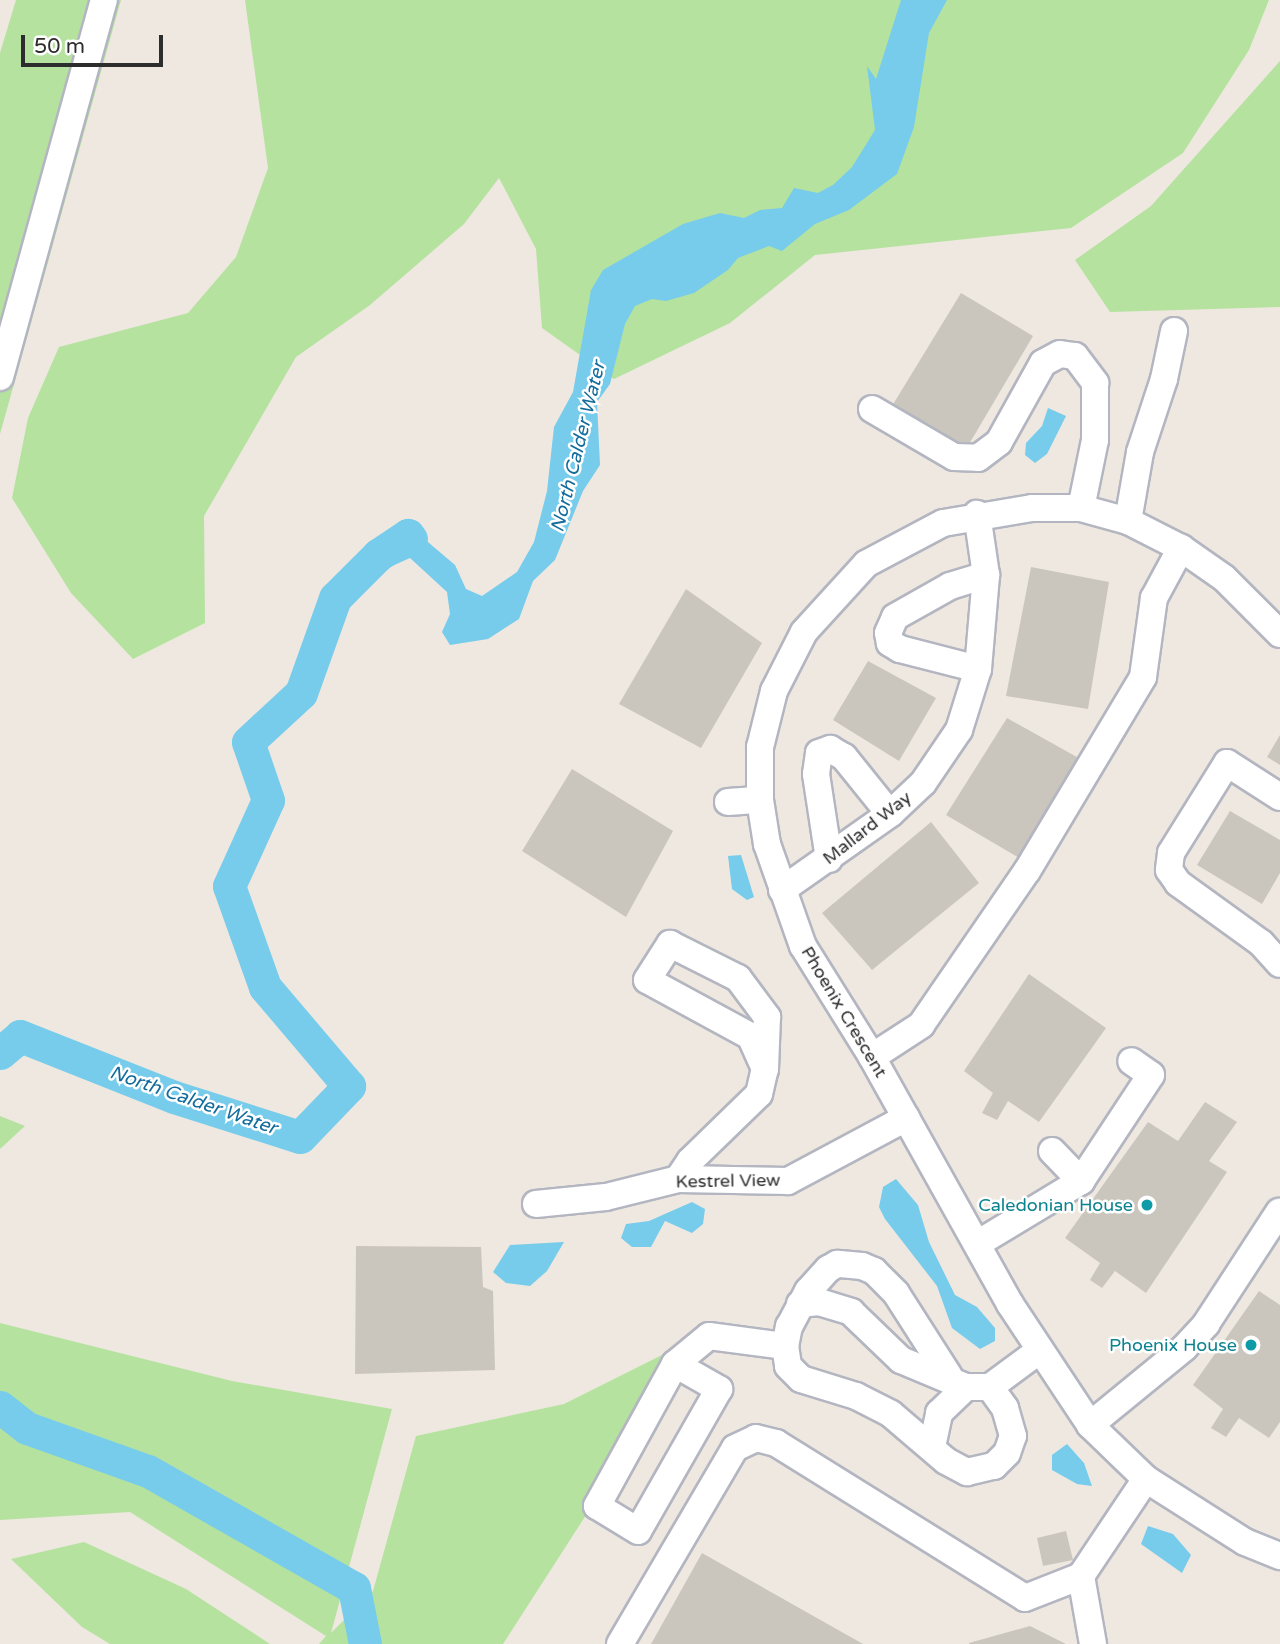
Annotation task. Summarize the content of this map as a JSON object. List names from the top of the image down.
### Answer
{
  "streets": {
    "street": ["Mallard Way", "Phoenix Crescent", "Kestrel View"]
  },
  "crossings": [
    ["Mallard Way", "Phoenix Crescent"],
    ["Phoenix Crescent", "Kestrel View"]
  ],
  "water": ["North Calder Water"],
  "places": ["Caledonian House", "Phoenix House"],
  "scale_bar": "50 m"
}
